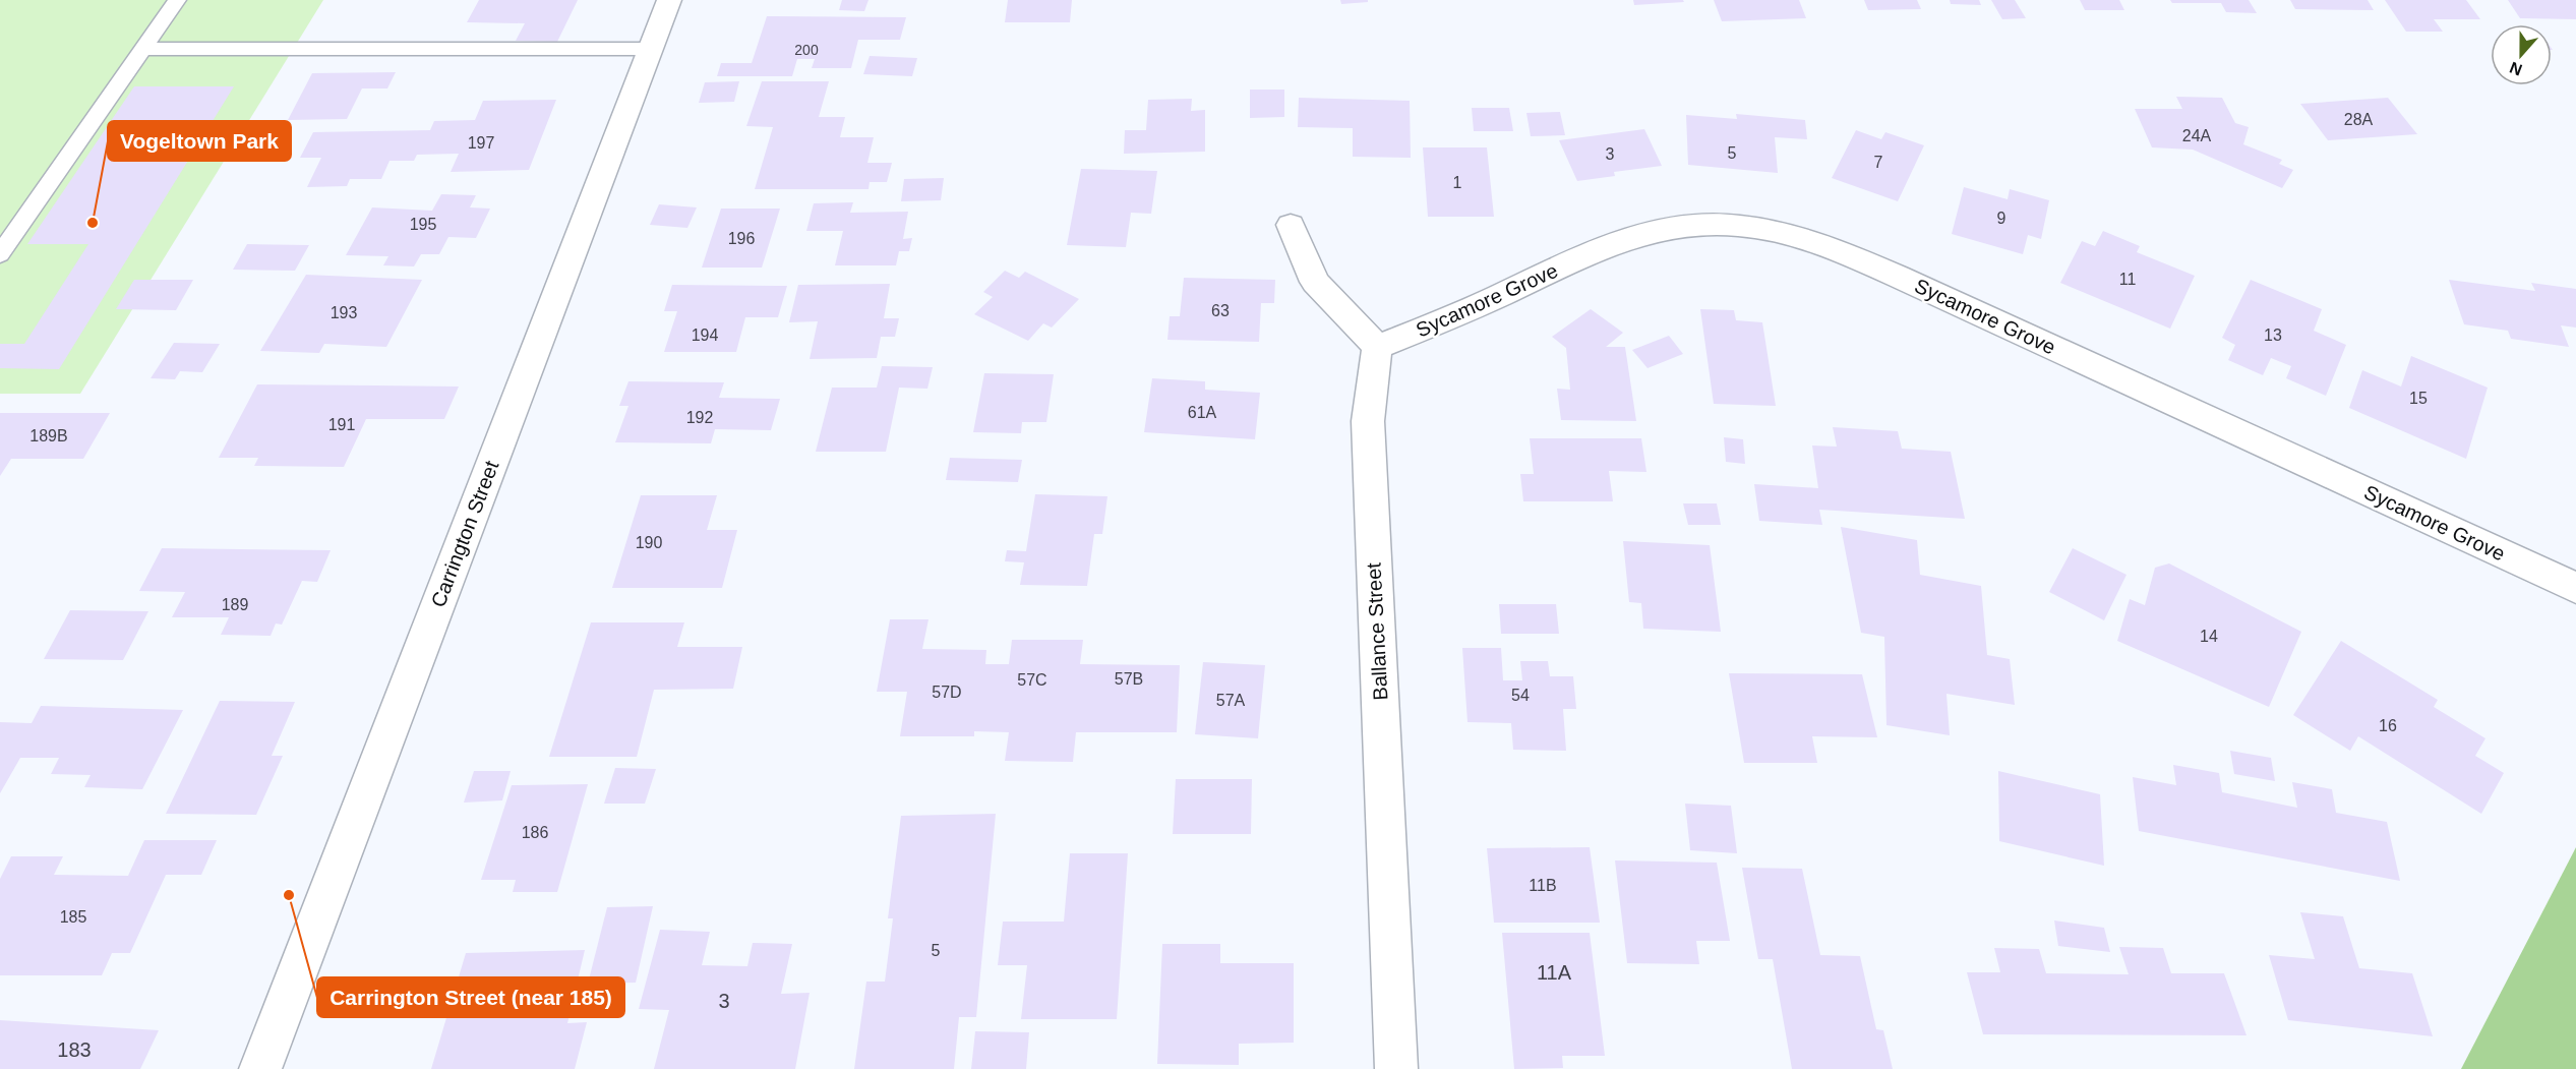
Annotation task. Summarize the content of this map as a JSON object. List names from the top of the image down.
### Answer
{
  "streets": {
    "street": ["Sycamore Grove", "Carrington Street", "Ballance Street"]
  },
  "crossings": [
    ["Sycamore Grove", "Ballance Street"]
  ],
  "places": ["Vogeltown Park", "Carrington Street (near 185)"],
  "house_numbers": [
    "200",
    "28A",
    "24A",
    "197",
    "5",
    "3",
    "7",
    "1",
    "9",
    "195",
    "196",
    "11",
    "63",
    "193",
    "194",
    "13",
    "15",
    "61A",
    "192",
    "191",
    "189B",
    "190",
    "189",
    "14",
    "57B",
    "57C",
    "57D",
    "54",
    "57A",
    "16",
    "186",
    "11B",
    "185",
    "5",
    "11A",
    "3",
    "183"
  ],
  "north": "bottom"
}
